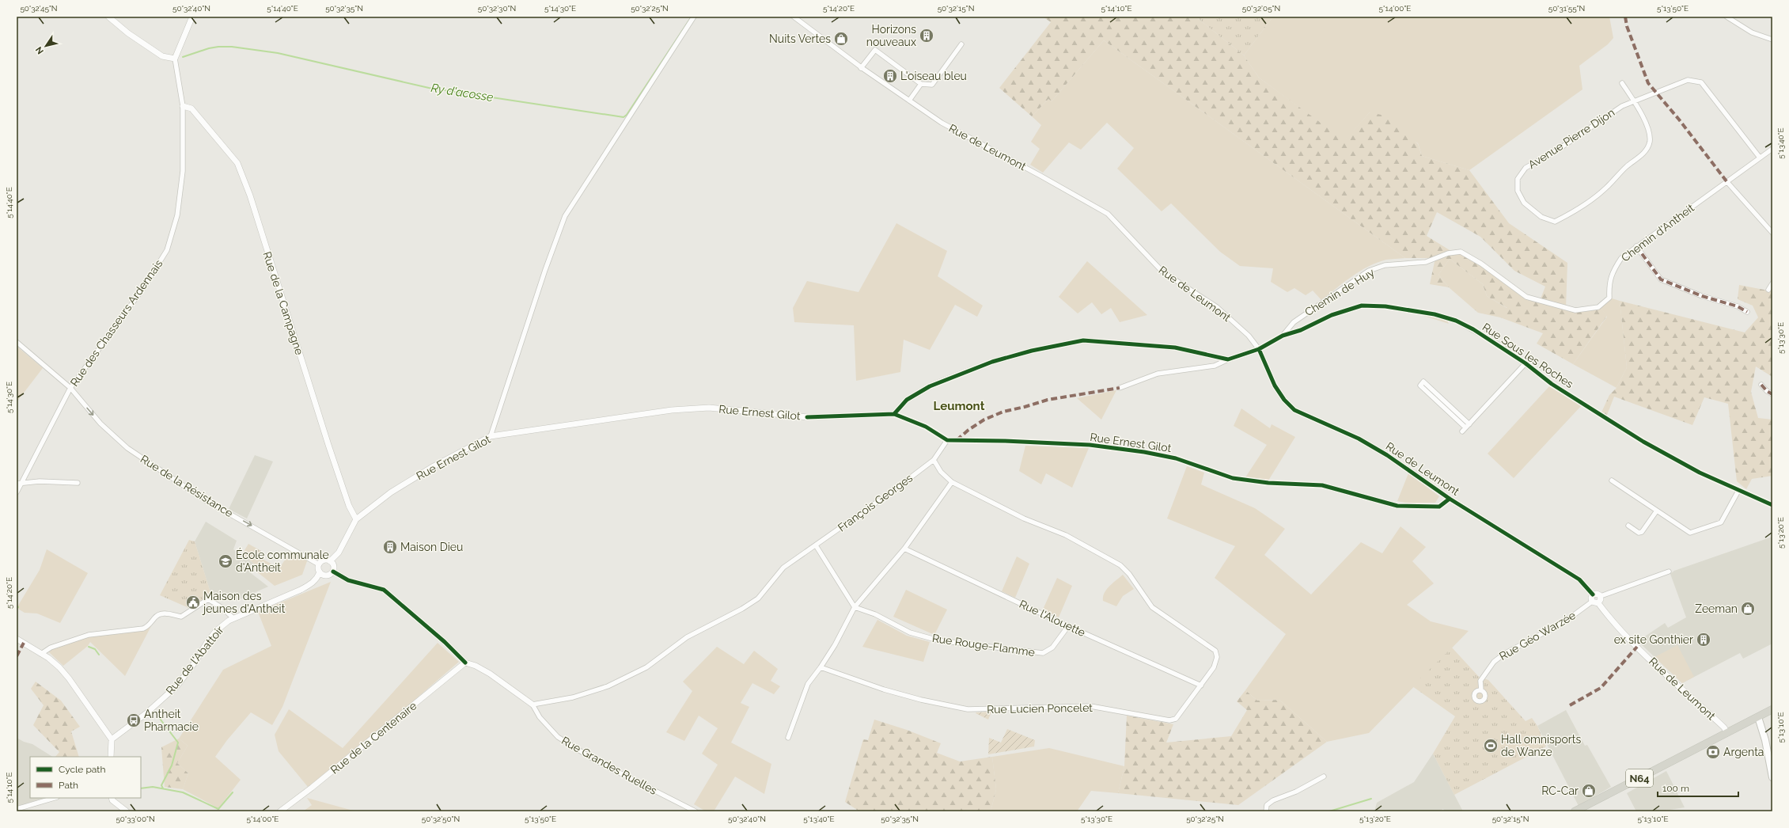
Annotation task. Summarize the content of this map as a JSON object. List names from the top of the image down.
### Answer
{
  "streets": {
    "main road": ["N64"],
    "street": [
      "Avenue Pierre Dijon",
      "Rue de Leumont",
      "Chemin d'Antheit",
      "Chemin de Huy",
      "Rue de la Campagne",
      "Rue des Chasseurs Ardennais",
      "Rue Sous les Roches",
      "Rue Ernest Gilot",
      "Rue de la Résistance",
      "François Georges",
      "Rue l'Alouette",
      "Rue Géo Warzée",
      "Rue Rouge-Flamme",
      "Rue de l'Abattoir",
      "Rue Lucien Poncelet",
      "Rue de la Centenaire",
      "Rue Grandes Ruelles"
    ]
  },
  "crossings": [
    ["Avenue Pierre Dijon", "Chemin d'Antheit"],
    ["Rue de Leumont", "Rue Sous les Roches"],
    ["Rue de Leumont", "Rue Ernest Gilot"],
    ["Rue de Leumont", "Rue Géo Warzée"],
    ["Rue de Leumont", "N64"],
    ["Chemin d'Antheit", "Chemin de Huy"],
    ["Chemin de Huy", "Rue Sous les Roches"],
    ["Rue de la Campagne", "Rue des Chasseurs Ardennais"],
    ["Rue de la Campagne", "Rue Ernest Gilot"],
    ["Rue des Chasseurs Ardennais", "Rue de la Résistance"],
    ["Rue Ernest Gilot", "Rue de la Résistance"],
    ["Rue Ernest Gilot", "François Georges"],
    ["Rue Ernest Gilot", "Rue de l'Abattoir"],
    ["Rue Ernest Gilot", "Rue Grandes Ruelles"],
    ["Rue de la Résistance", "Rue de l'Abattoir"],
    ["Rue de la Résistance", "Rue Grandes Ruelles"],
    ["François Georges", "Rue Lucien Poncelet"],
    ["François Georges", "Rue Grandes Ruelles"],
    ["Rue l'Alouette", "Rue Rouge-Flamme"],
    ["Rue l'Alouette", "Rue Lucien Poncelet"],
    ["Rue de l'Abattoir", "Rue Grandes Ruelles"],
    ["Rue de la Centenaire", "Rue Grandes Ruelles"]
  ],
  "one_way": ["Rue de la Résistance"],
  "districts": ["Leumont"],
  "water": ["Ry d'acosse"],
  "places": {
    "building": [
      "Horizons nouveaux",
      "L'oiseau bleu",
      "Maison Dieu",
      "ex site Gonthier"
    ],
    "shop": ["Nuits Vertes", "Zeeman", "RC-Car"],
    "school or university": ["École communale d'Antheit"],
    "public building": ["Maison des jeunes d'Antheit"],
    "bus stop": ["Antheit Pharmacie"],
    "sports": ["Hall omnisports de Wanze"],
    "bank": ["Argenta"]
  },
  "legend": ["Cycle path", "Path"],
  "scale_bar": "100 m",
  "north": "bottom left",
  "coordinates": [
    "50°32'45\"N",
    "50°32'40\"N",
    "5°14'40\"E",
    "50°32'35\"N",
    "50°32'30\"N",
    "5°14'30\"E",
    "50°32'25\"N",
    "5°14'20\"E",
    "50°32'15\"N",
    "5°14'10\"E",
    "50°32'05\"N",
    "5°14'00\"E",
    "50°31'55\"N",
    "5°13'50\"E",
    "5°13'40\"E",
    "5°13'30\"E",
    "5°13'20\"E",
    "5°13'10\"E",
    "50°33'00\"N",
    "50°32'50\"N"
  ]
}
